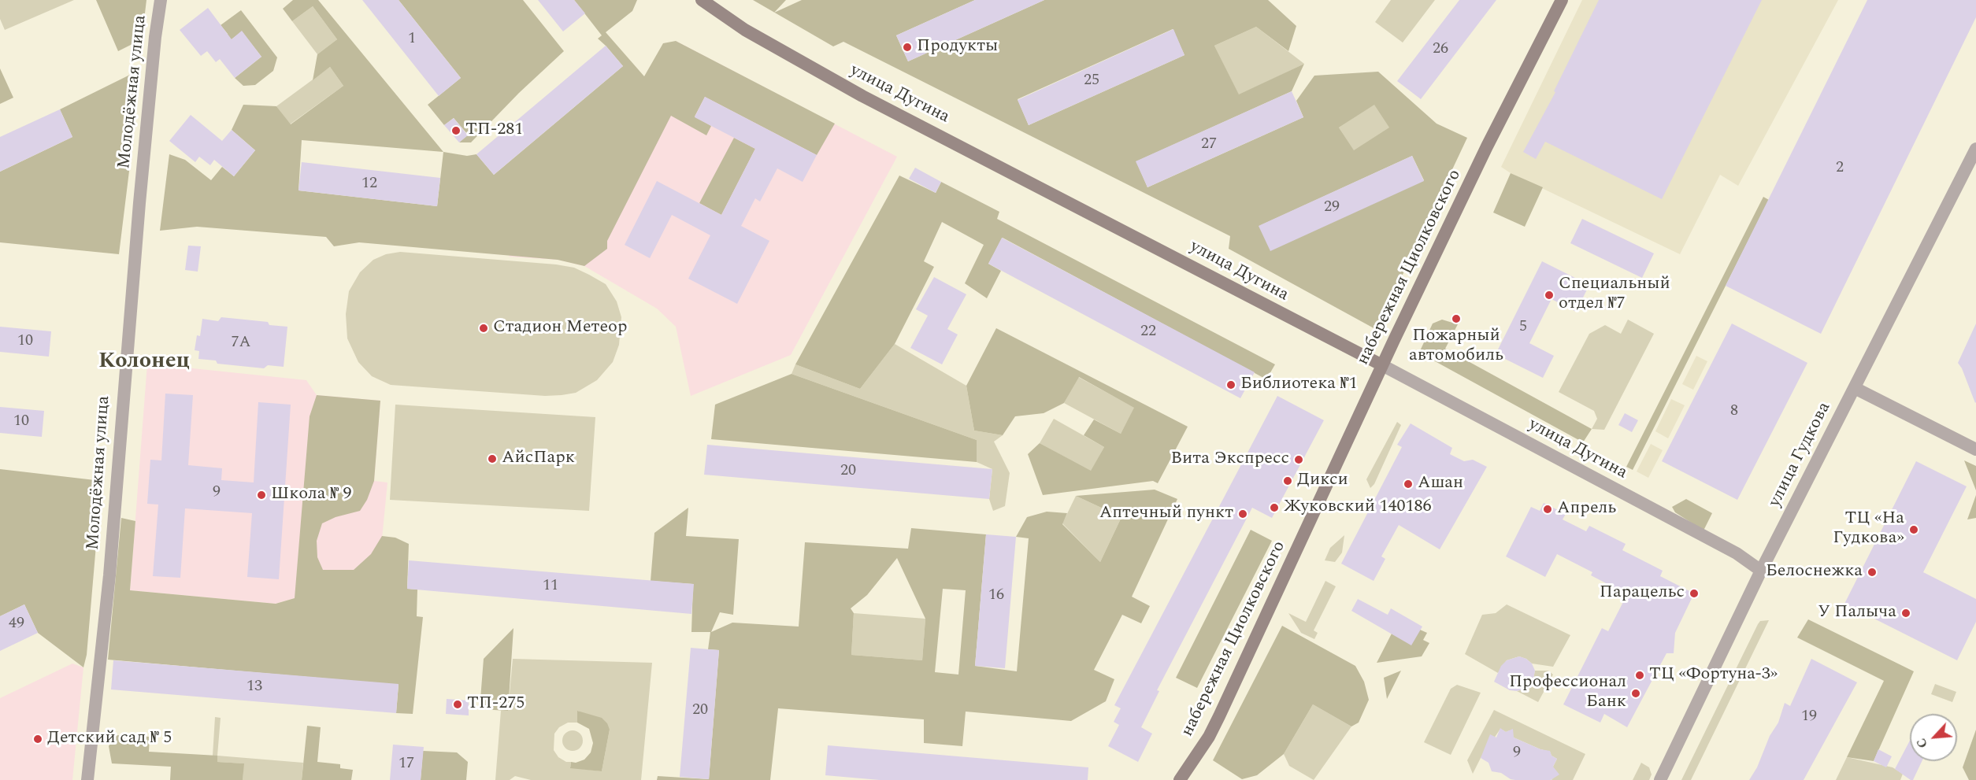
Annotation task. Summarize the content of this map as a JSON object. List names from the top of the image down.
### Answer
{
  "streets": {
    "main road": ["улица Дугина", "набережная Циолковского"],
    "street": ["Молодёжная улица", "улица Гудкова"]
  },
  "crossings": [
    ["улица Дугина", "набережная Циолковского"],
    ["улица Дугина", "улица Гудкова"]
  ],
  "districts": ["Колонец"],
  "places": [
    "Продукты",
    "ТП-281",
    "Специальный отдел №7",
    "Пожарный автомобиль",
    "Стадион Метеор",
    "Библиотека №1",
    "АйсПарк",
    "Вита Экспресс",
    "Дикси",
    "Ашан",
    "Школа № 9",
    "Жуковский 140186",
    "Апрель",
    "Аптечный пункт",
    "ТЦ «На Гудкова»",
    "Белоснежка",
    "Парацельс",
    "У Палыча",
    "ТЦ «Фортуна-3»",
    "Профессионал Банк",
    "ТП-275",
    "Детский сад № 5"
  ],
  "house_numbers": [
    "1",
    "26",
    "25",
    "27",
    "2",
    "12",
    "29",
    "5",
    "22",
    "10",
    "7А",
    "8",
    "10",
    "20",
    "9",
    "11",
    "16",
    "49",
    "13",
    "20",
    "19",
    "9",
    "17"
  ],
  "north": "bottom left"
}
